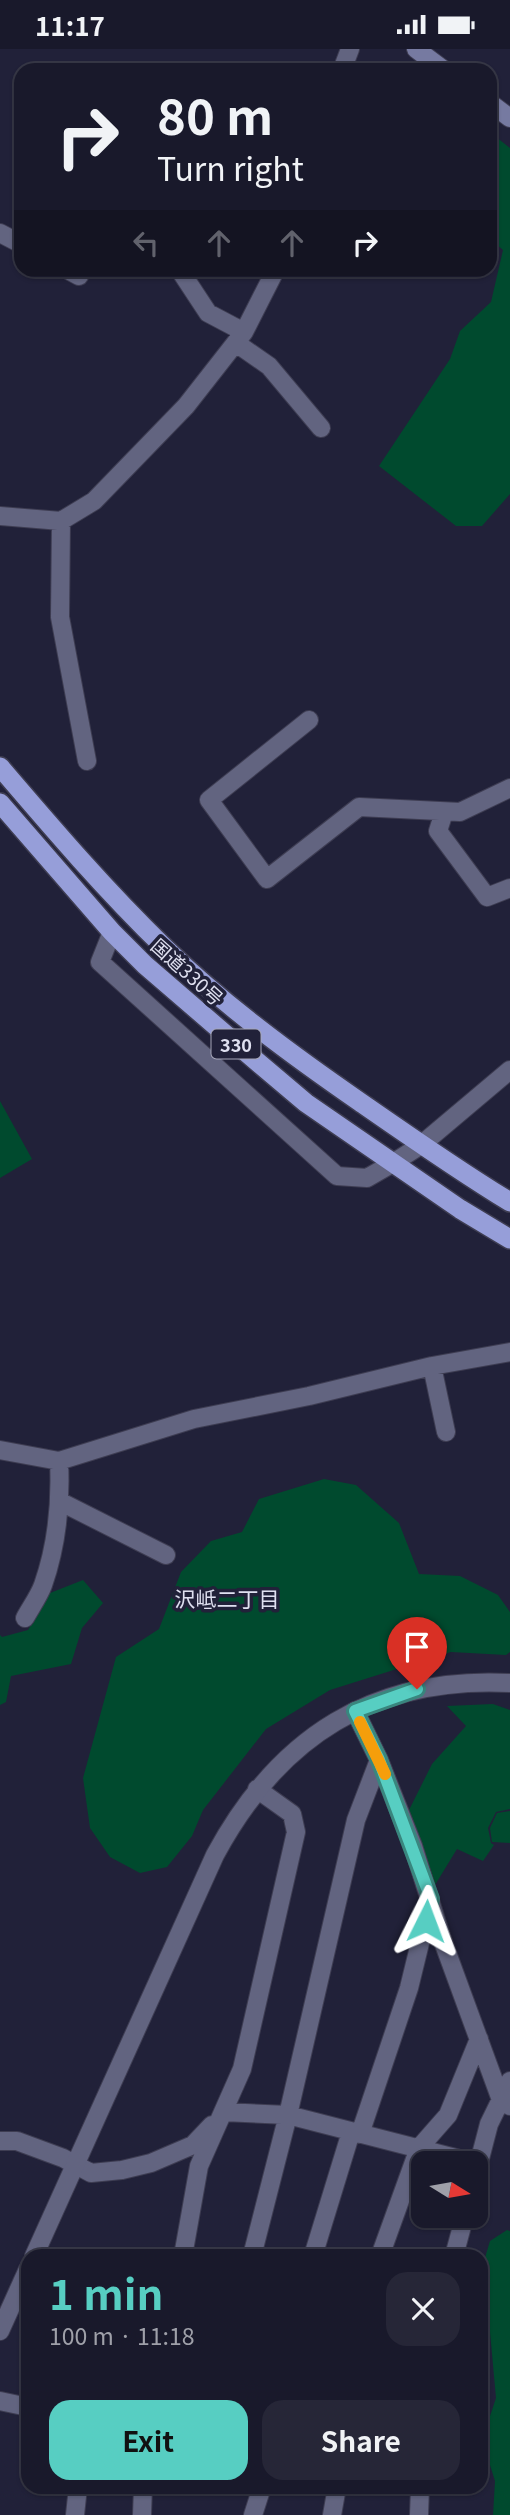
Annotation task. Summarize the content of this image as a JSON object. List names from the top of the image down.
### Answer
{
  "streets": {
    "highway": ["国道330号", "330"]
  },
  "districts": ["沢岻二丁目"],
  "north": "right",
  "page": {
    "status": "11:17",
    "turn": ["80 m", "Turn right"],
    "heading": ["1 min", "100 m · 11:18"],
    "buttons": ["Exit", "Share"]
  }
}
